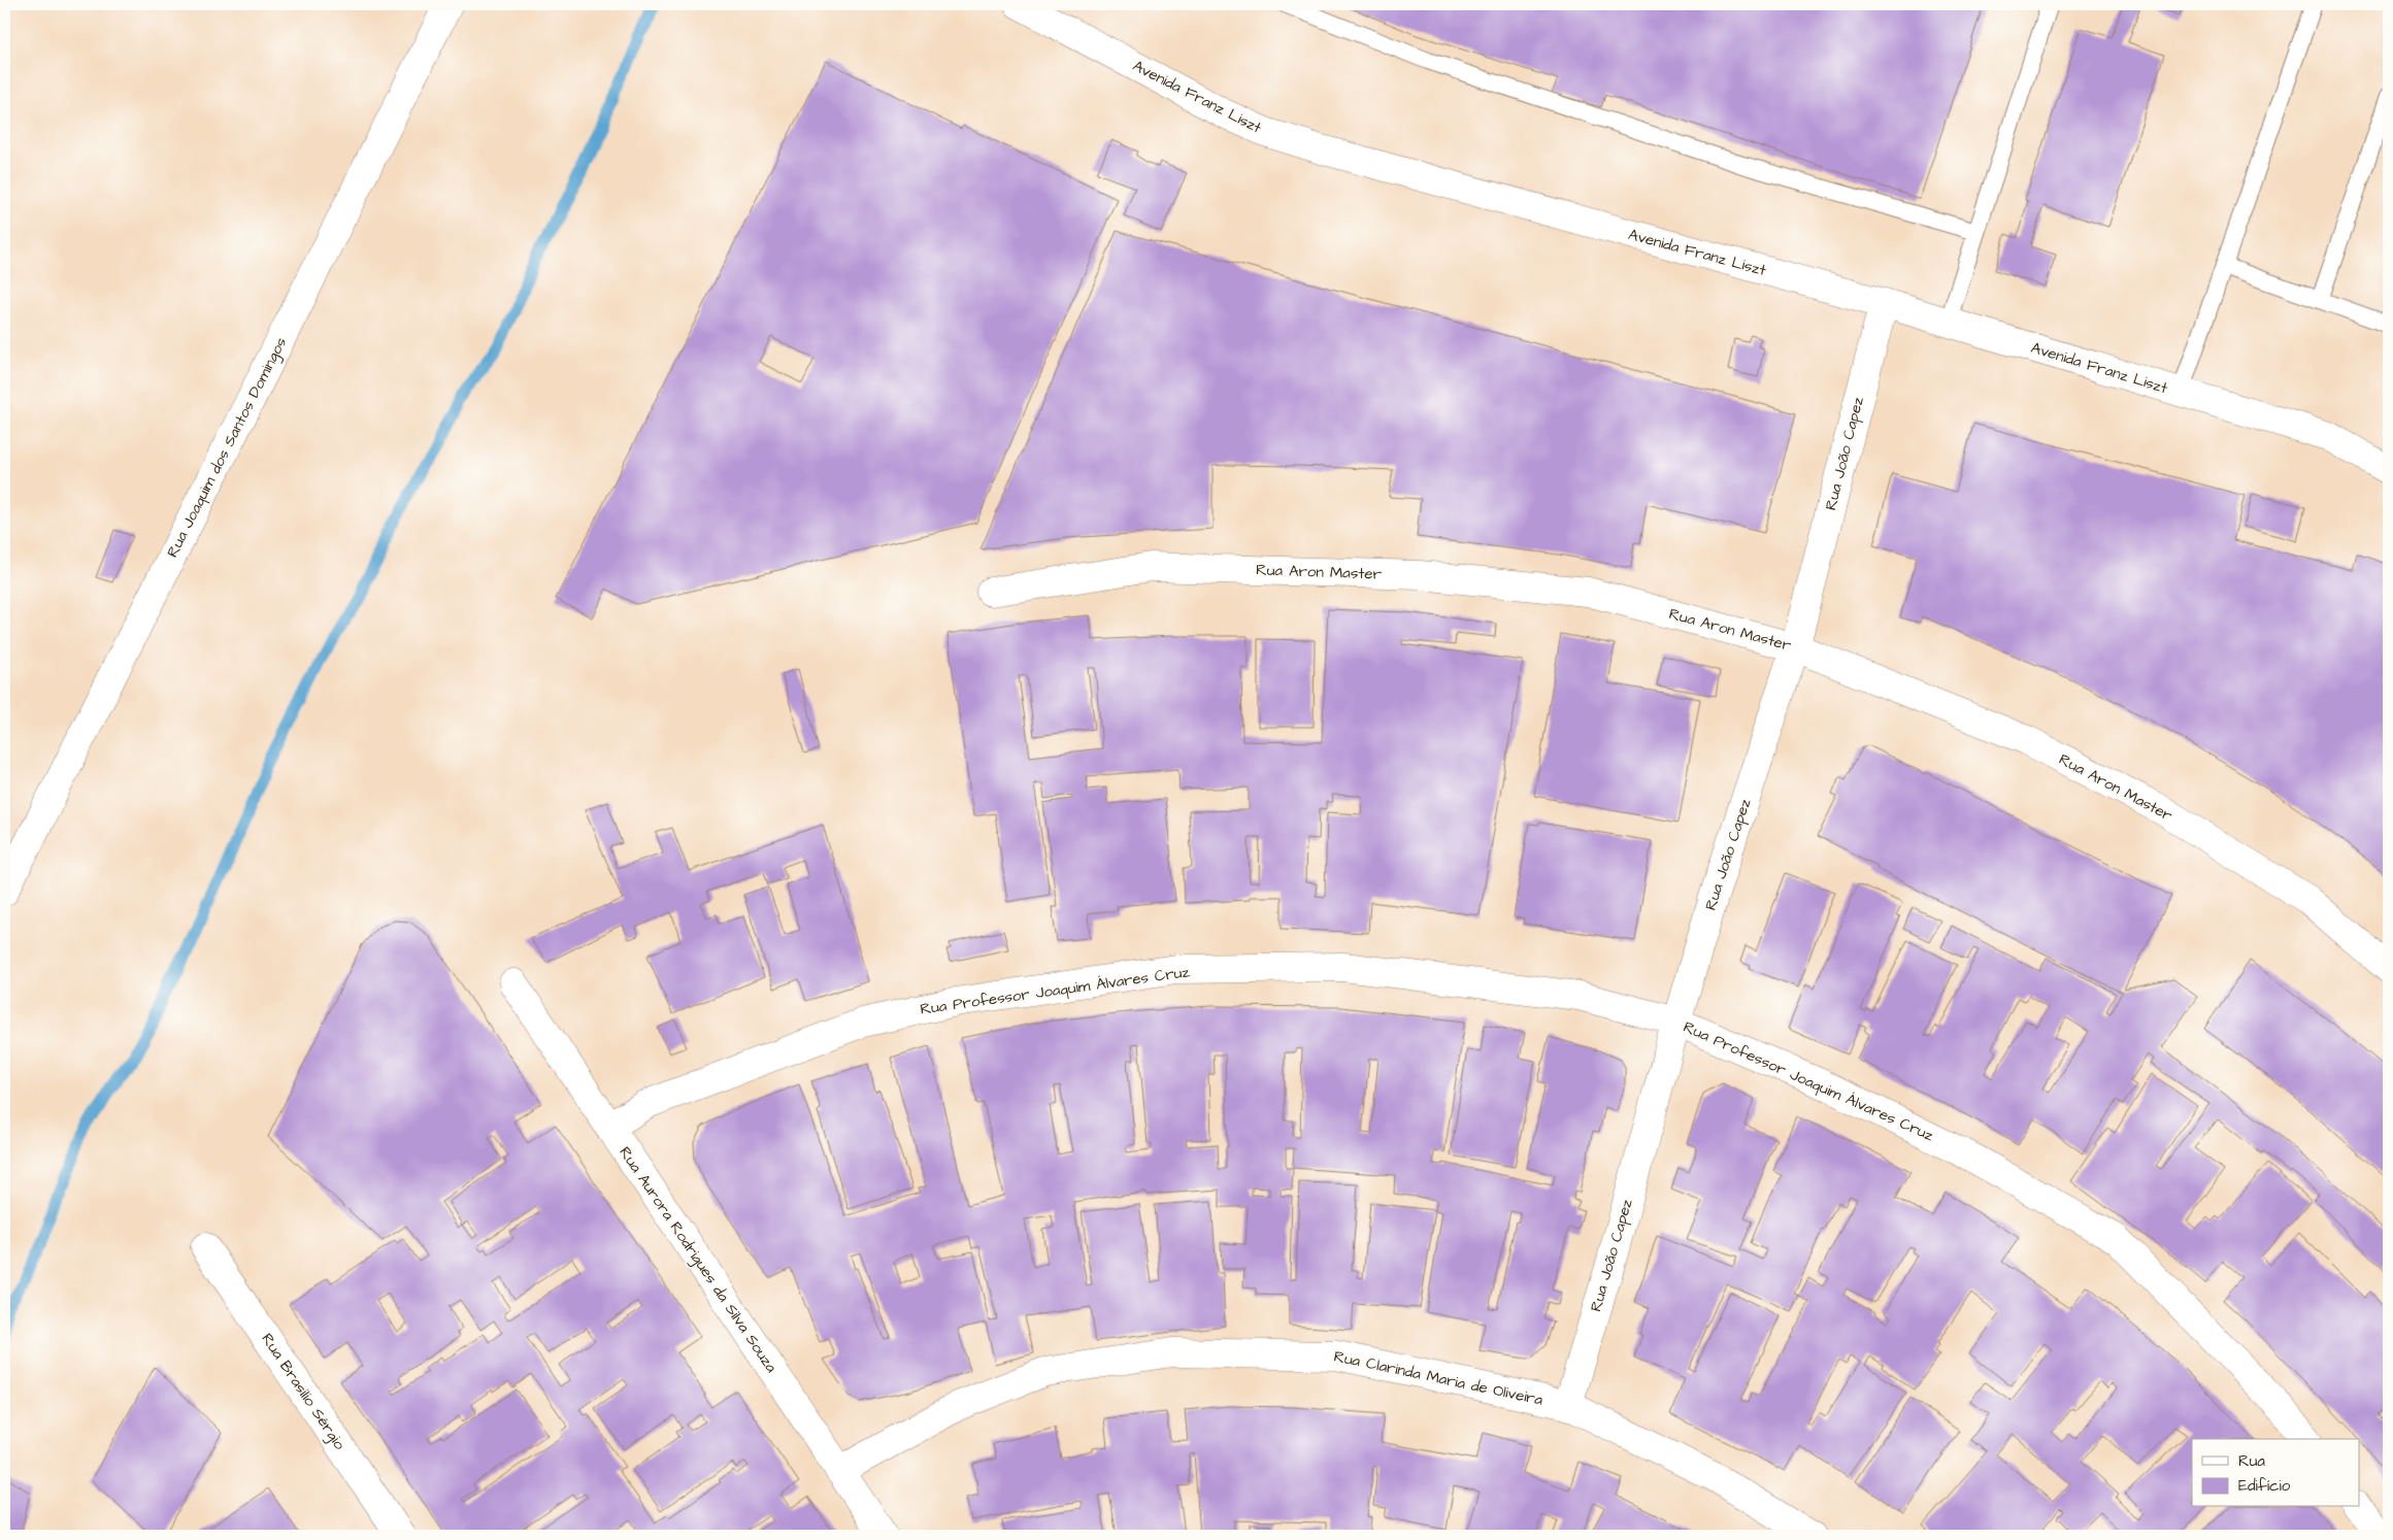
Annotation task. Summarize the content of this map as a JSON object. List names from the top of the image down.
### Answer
{
  "streets": {
    "street": [
      "Avenida Franz Liszt",
      "Rua Joaquim dos Santos Domingos",
      "Rua João Capez",
      "Rua Aron Master",
      "Rua Professor Joaquim Álvares Cruz",
      "Rua Aurora Rodrigues da Silva Souza",
      "Rua Clarinda Maria de Oliveira",
      "Rua Brasilio Sérgio"
    ]
  },
  "crossings": [
    ["Avenida Franz Liszt", "Rua João Capez"],
    ["Rua João Capez", "Rua Aron Master"],
    ["Rua João Capez", "Rua Professor Joaquim Álvares Cruz"],
    ["Rua João Capez", "Rua Clarinda Maria de Oliveira"],
    ["Rua Professor Joaquim Álvares Cruz", "Rua Aurora Rodrigues da Silva Souza"],
    ["Rua Aurora Rodrigues da Silva Souza", "Rua Clarinda Maria de Oliveira"]
  ],
  "legend": ["Rua", "Edifício"]
}
